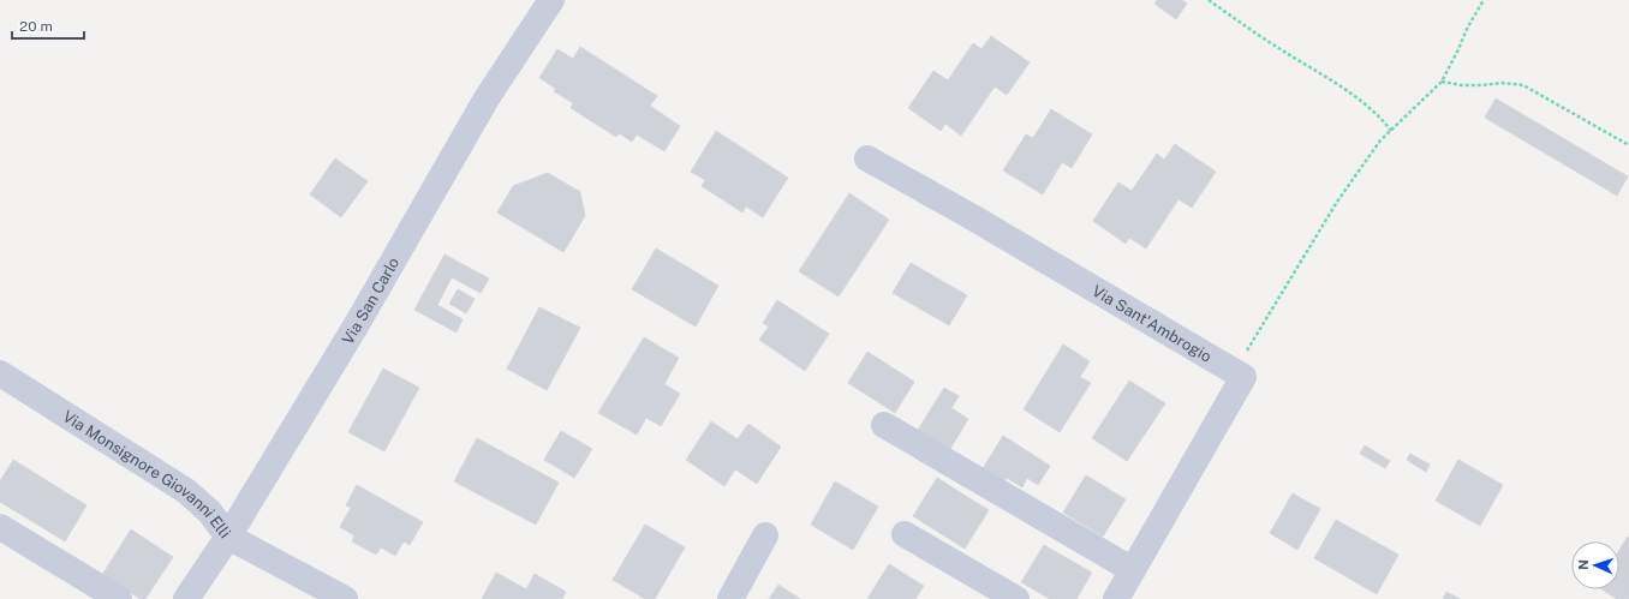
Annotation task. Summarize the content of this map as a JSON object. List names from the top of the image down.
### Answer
{
  "streets": {
    "street": ["Via San Carlo", "Via Sant'Ambrogio", "Via Monsignore Giovanni Elli"]
  },
  "crossings": [
    ["Via San Carlo", "Via Monsignore Giovanni Elli"]
  ],
  "scale_bar": "20 m",
  "north": "left"
}
